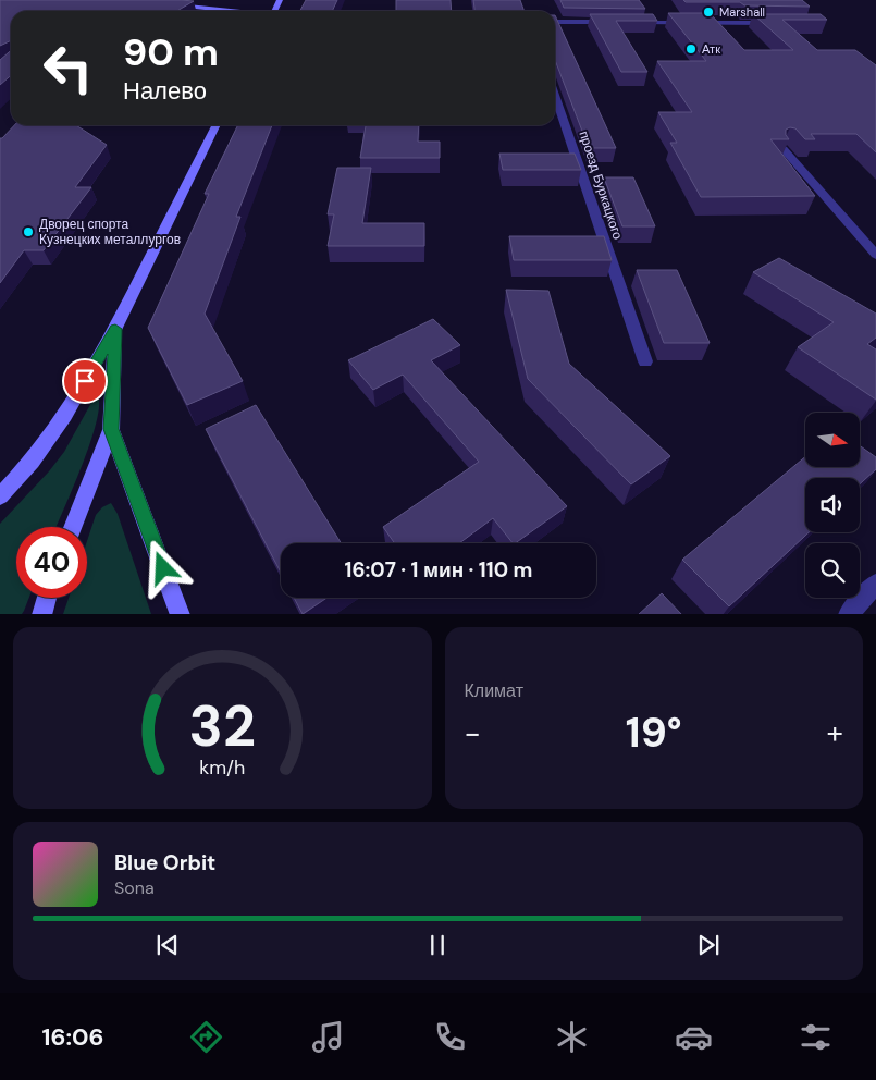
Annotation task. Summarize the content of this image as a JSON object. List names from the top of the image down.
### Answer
{
  "streets": {
    "street": ["проезд Буркацкого"]
  },
  "places": ["Marshall", "Атк", "Дворец спорта Кузнецких металлургов"],
  "north": "right",
  "page": {
    "turn": ["90 m", "Налево"],
    "limit": "40",
    "trip": "16:07 · 1 мин · 110 m",
    "tile": "Климат",
    "heat": ["−", "19°", "+"],
    "song": ["Blue Orbit", "Sona"],
    "tabs": "16:06",
    "gauge": ["32", "km/h"]
  }
}
